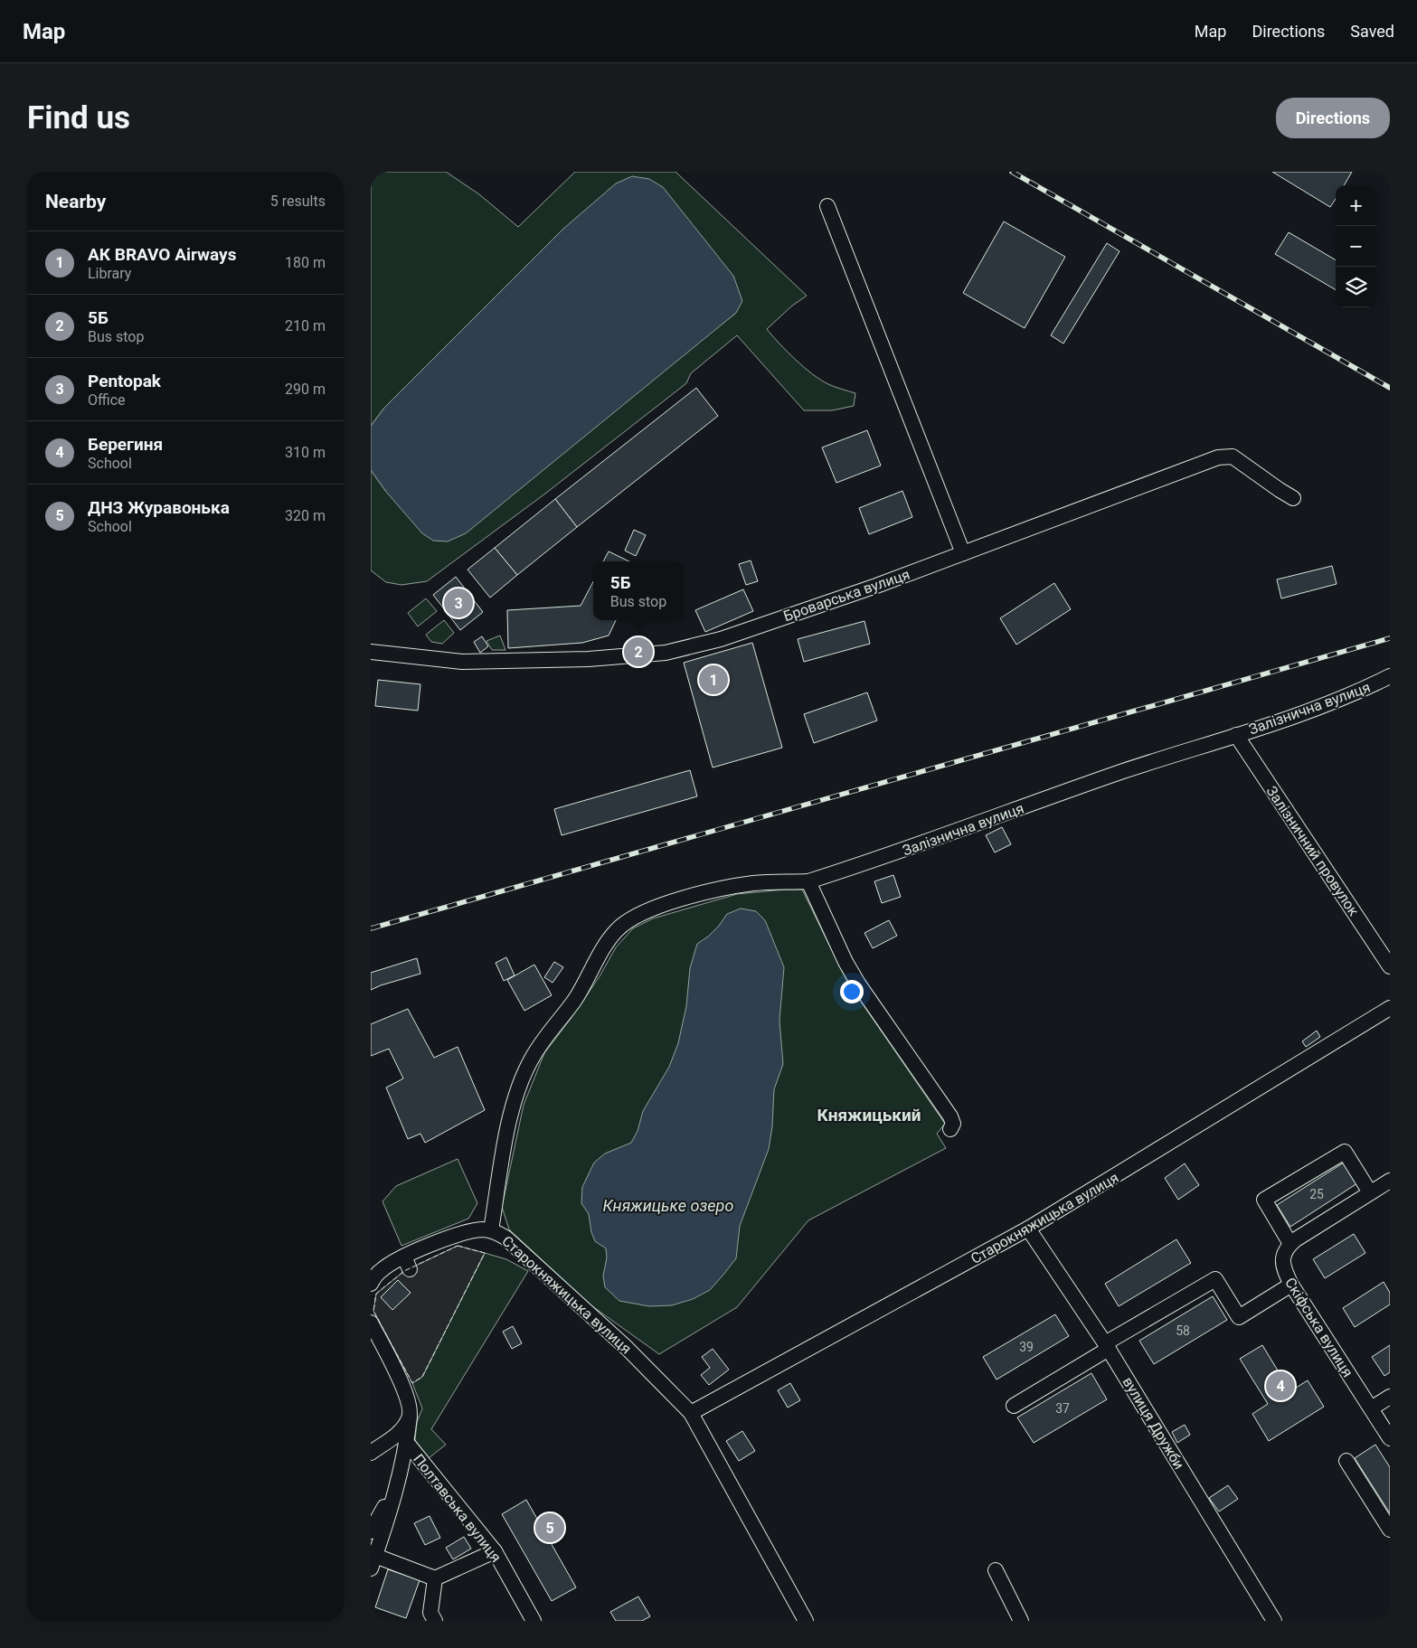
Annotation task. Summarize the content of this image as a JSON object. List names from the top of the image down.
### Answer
{
  "streets": {
    "street": [
      "Броварська вулиця",
      "Залізнична вулиця",
      "Залізничний провулок",
      "Старокняжицька вулиця",
      "Скіфська вулиця",
      "вулиця Дружби",
      "Полтавська вулиця"
    ]
  },
  "crossings": [
    ["Залізнична вулиця", "Залізничний провулок"],
    ["Залізнична вулиця", "Старокняжицька вулиця"],
    ["Старокняжицька вулиця", "вулиця Дружби"]
  ],
  "districts": ["Княжицький"],
  "water": ["Княжицьке озеро"],
  "house_numbers": [
    "25",
    "58",
    "39",
    "37"
  ],
  "page": {
    "header": "Map",
    "nav": ["Map", "Directions", "Saved"],
    "buttons": "Directions",
    "title": "Find us",
    "heading": ["Nearby", "5 results"],
    "map_buttons": ["+", "−"],
    "list": [
      {
        "mark": "1",
        "name": "АК BRAVO Airways",
        "note": "Library",
        "value": "180 m"
      },
      {
        "mark": "2",
        "name": "5Б",
        "note": "Bus stop",
        "value": "210 m"
      },
      {
        "mark": "3",
        "name": "Pentopak",
        "note": "Office",
        "value": "290 m"
      },
      {
        "mark": "4",
        "name": "Берегиня",
        "note": "School",
        "value": "310 m"
      },
      {
        "mark": "5",
        "name": "ДНЗ Журавонька",
        "note": "School",
        "value": "320 m"
      }
    ],
    "popup": ["5Б", "Bus stop"],
    "pins": [
      "3",
      "2",
      "1",
      "4",
      "5"
    ]
  }
}
